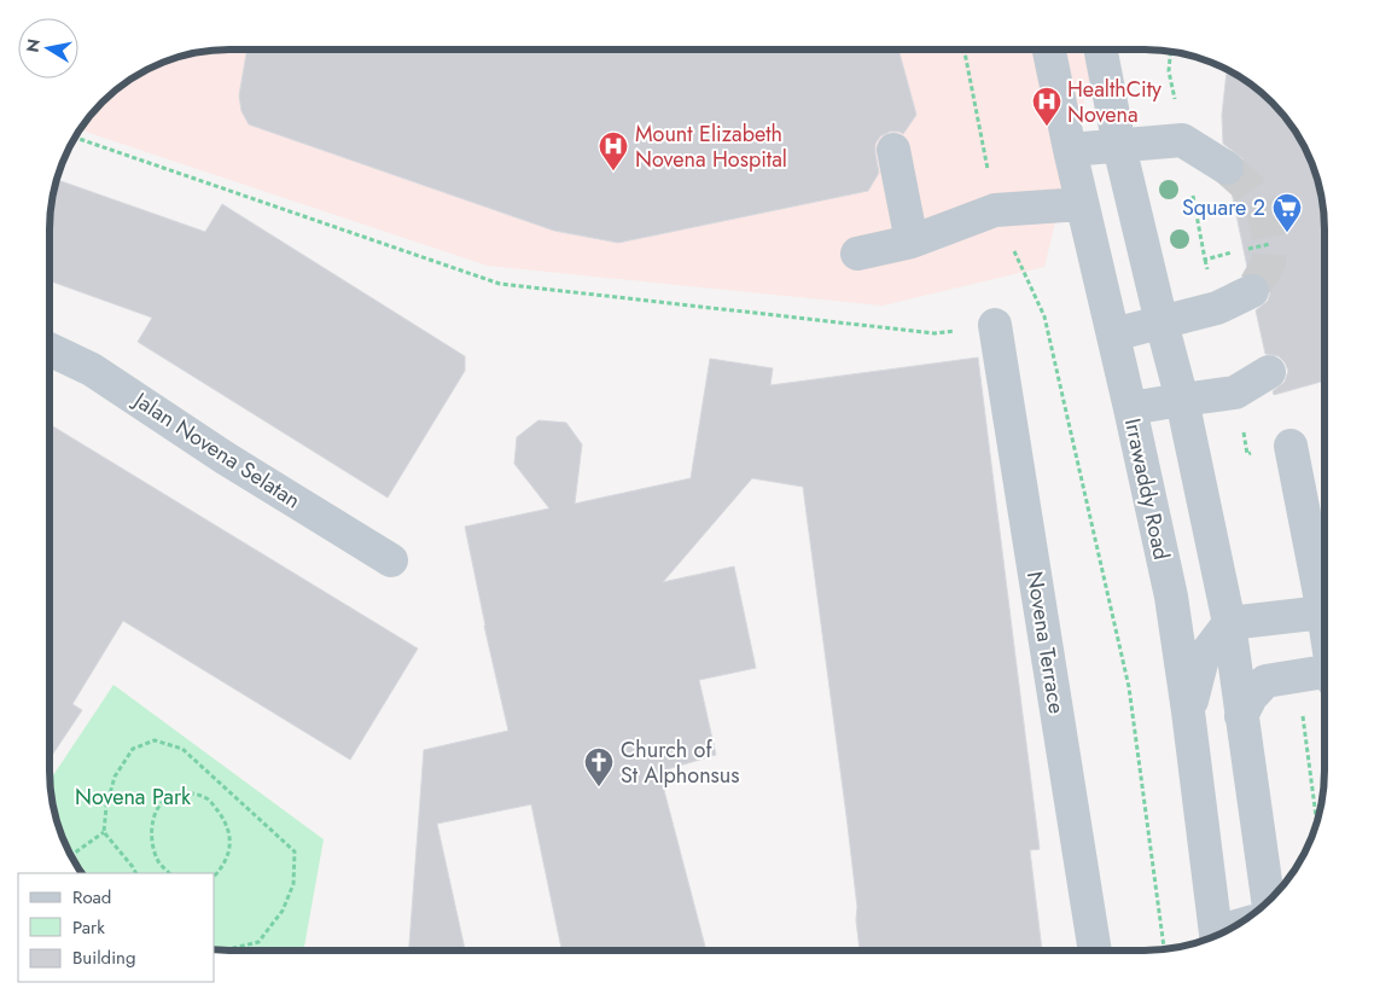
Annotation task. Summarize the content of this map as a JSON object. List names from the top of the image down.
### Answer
{
  "streets": {
    "street": ["Jalan Novena Selatan", "Irrawaddy Road", "Novena Terrace"]
  },
  "parks": ["Novena Park"],
  "places": {
    "hospital": ["HealthCity Novena", "Mount Elizabeth Novena Hospital"],
    "supermarket": ["Square 2"],
    "church": ["Church of St Alphonsus"]
  },
  "legend": ["Road", "Park", "Building"],
  "north": "left"
}
